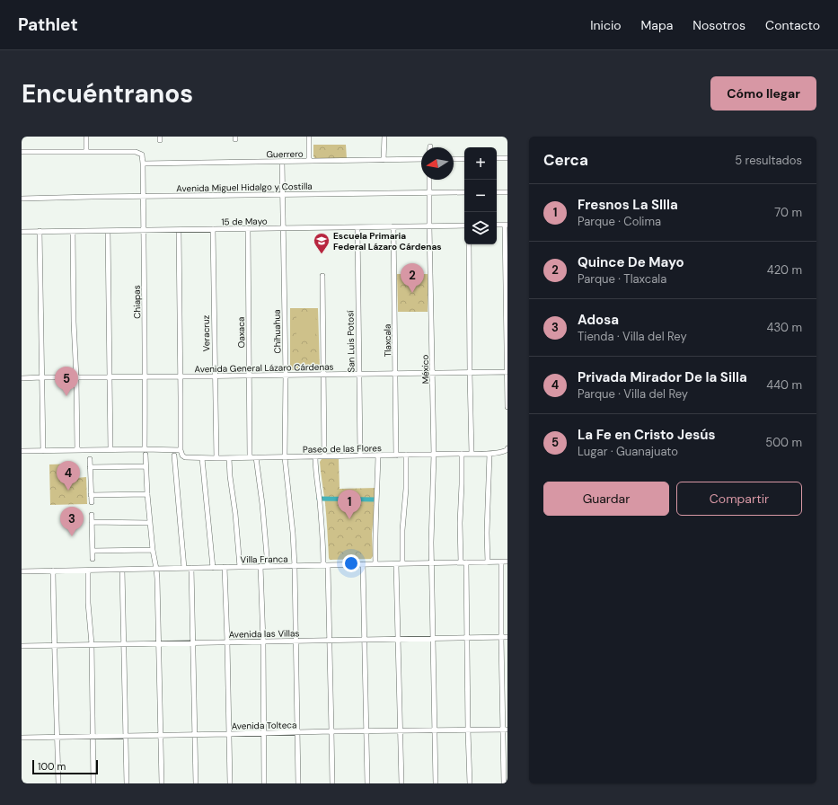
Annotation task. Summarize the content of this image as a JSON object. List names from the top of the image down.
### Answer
{
  "streets": {
    "street": [
      "Guerrero",
      "Avenida Miguel Hidalgo y Costilla",
      "15 de Mayo",
      "Chiapas",
      "Chihuahua",
      "Oaxaca",
      "Veracruz",
      "Tlaxcala",
      "San Luis Potosí",
      "Avenida General Lázaro Cárdenas",
      "México",
      "Paseo de las Flores",
      "Villa Franca",
      "Avenida las Villas",
      "Avenida Tolteca"
    ]
  },
  "crossings": [
    ["Guerrero", "Chiapas"],
    ["Guerrero", "Chihuahua"],
    ["Avenida Miguel Hidalgo y Costilla", "Chiapas"],
    ["Avenida Miguel Hidalgo y Costilla", "Chihuahua"],
    ["Avenida Miguel Hidalgo y Costilla", "México"],
    ["15 de Mayo", "Chiapas"],
    ["15 de Mayo", "Chihuahua"],
    ["15 de Mayo", "Oaxaca"],
    ["15 de Mayo", "Veracruz"],
    ["15 de Mayo", "Tlaxcala"],
    ["15 de Mayo", "San Luis Potosí"],
    ["15 de Mayo", "México"],
    ["Chiapas", "Avenida General Lázaro Cárdenas"],
    ["Chiapas", "Villa Franca"],
    ["Chiapas", "Avenida las Villas"],
    ["Chiapas", "Avenida Tolteca"],
    ["Chihuahua", "Avenida General Lázaro Cárdenas"],
    ["Chihuahua", "Paseo de las Flores"],
    ["Chihuahua", "Villa Franca"],
    ["Chihuahua", "Avenida las Villas"],
    ["Chihuahua", "Avenida Tolteca"],
    ["Oaxaca", "Avenida General Lázaro Cárdenas"],
    ["Oaxaca", "Paseo de las Flores"],
    ["Veracruz", "Avenida General Lázaro Cárdenas"],
    ["Veracruz", "Paseo de las Flores"],
    ["Tlaxcala", "Avenida General Lázaro Cárdenas"],
    ["Tlaxcala", "Paseo de las Flores"],
    ["San Luis Potosí", "Avenida General Lázaro Cárdenas"],
    ["San Luis Potosí", "Paseo de las Flores"],
    ["Avenida General Lázaro Cárdenas", "México"],
    ["México", "Paseo de las Flores"],
    ["México", "Villa Franca"],
    ["México", "Avenida las Villas"],
    ["México", "Avenida Tolteca"]
  ],
  "places": {
    "school or university": ["Escuela Primaria Federal Lázaro Cárdenas"]
  },
  "scale_bar": "100 m",
  "north": "left",
  "page": {
    "header": "Pathlet",
    "nav": [
      "Inicio",
      "Mapa",
      "Nosotros",
      "Contacto"
    ],
    "buttons": [
      "Cómo llegar",
      ["Guardar", "Compartir"]
    ],
    "title": "Encuéntranos",
    "heading": ["Cerca", "5 resultados"],
    "map_buttons": ["+", "−"],
    "list": [
      {
        "mark": "1",
        "name": "Fresnos La SIlla",
        "note": "Parque · Colima",
        "value": "70 m"
      },
      {
        "mark": "2",
        "name": "Quince De Mayo",
        "note": "Parque · Tlaxcala",
        "value": "420 m"
      },
      {
        "mark": "3",
        "name": "Adosa",
        "note": "Tienda · Villa del Rey",
        "value": "430 m"
      },
      {
        "mark": "4",
        "name": "Privada Mirador De la Silla",
        "note": "Parque · Villa del Rey",
        "value": "440 m"
      },
      {
        "mark": "5",
        "name": "La Fe en Cristo Jesús",
        "note": "Lugar · Guanajuato",
        "value": "500 m"
      }
    ],
    "pins": [
      "2",
      "5",
      "4",
      "1",
      "3"
    ],
    "scale": "100 m"
  }
}
